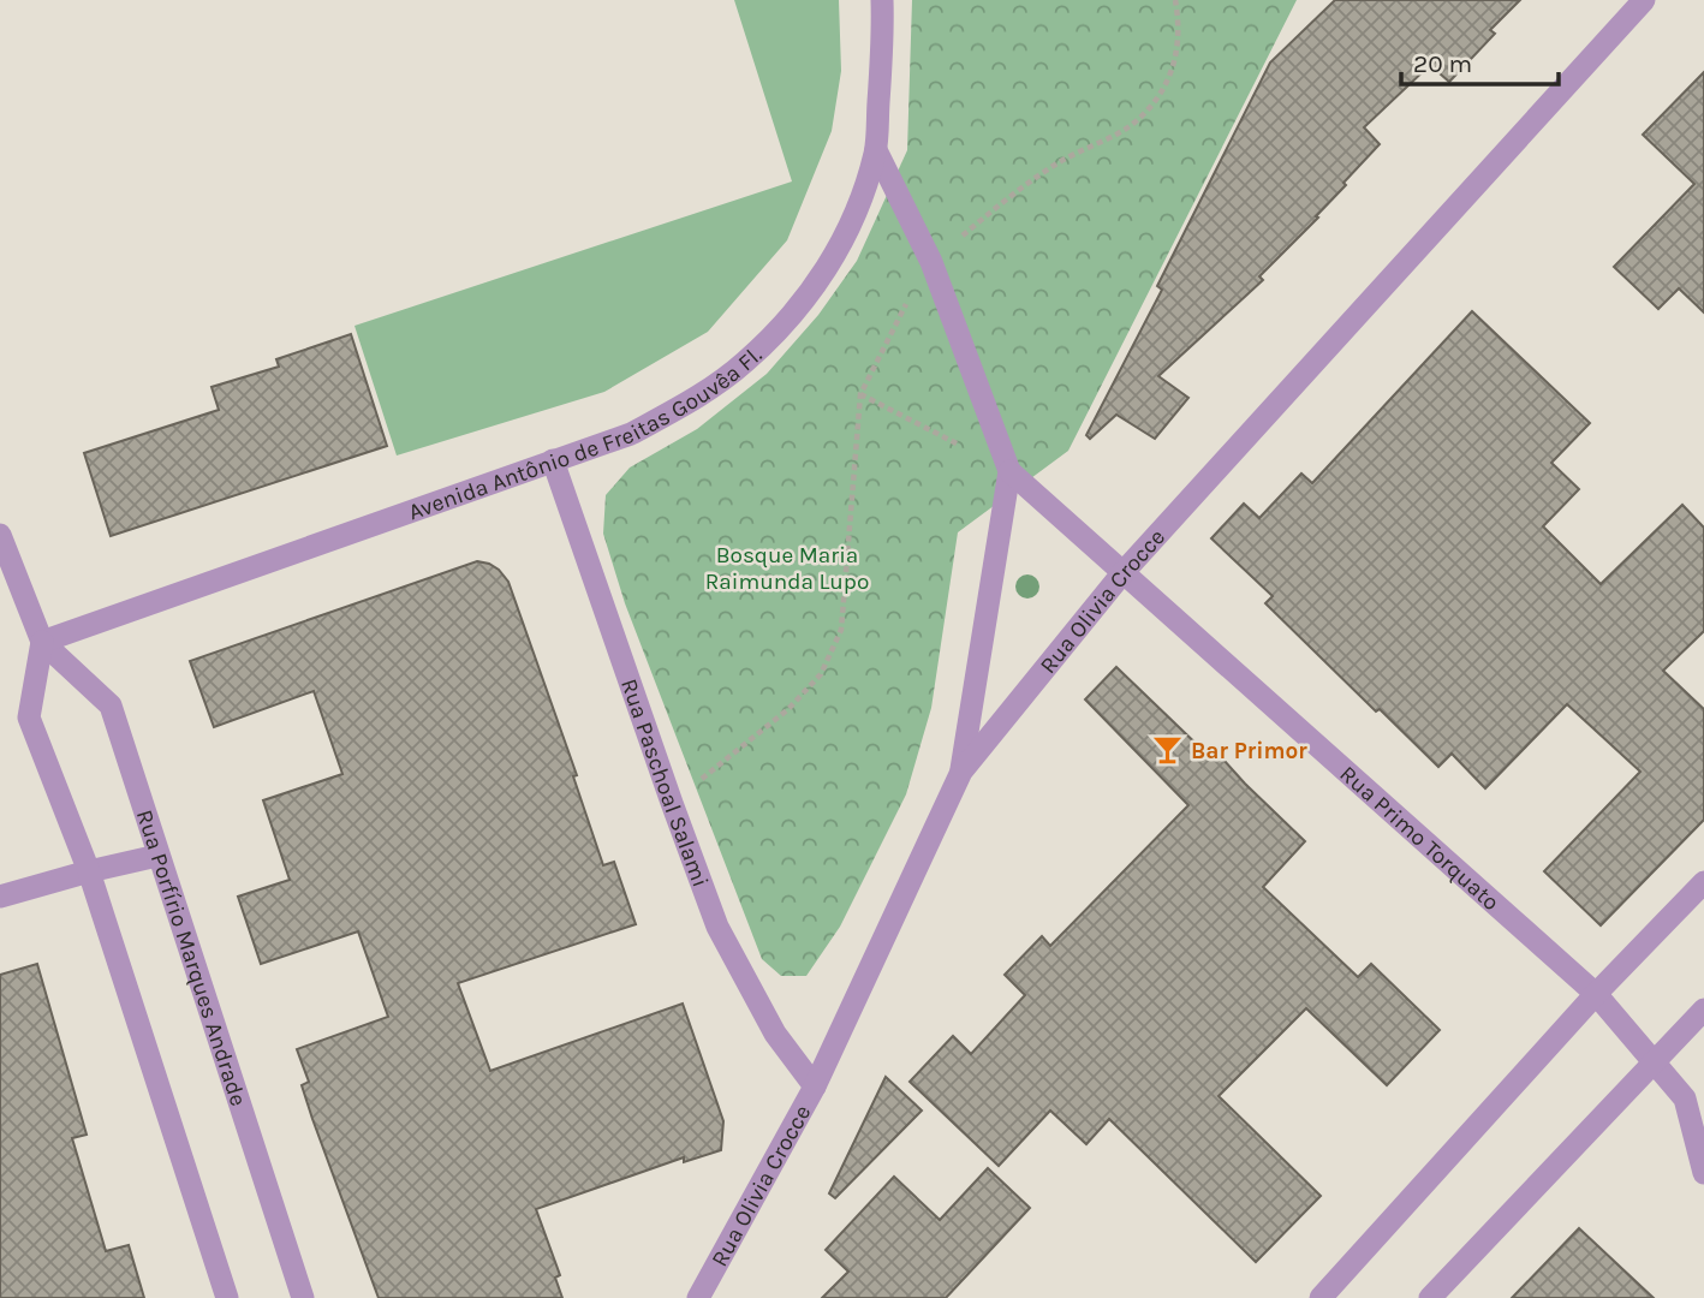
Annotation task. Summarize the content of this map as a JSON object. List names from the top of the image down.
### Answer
{
  "streets": {
    "street": [
      "Avenida Antônio de Freitas Gouvêa Fl.",
      "Rua Olivia Crocce",
      "Rua Paschoal Salami",
      "Rua Primo Torquato",
      "Rua Porfírio Marques Andrade"
    ]
  },
  "crossings": [
    ["Avenida Antônio de Freitas Gouvêa Fl.", "Rua Paschoal Salami"],
    ["Avenida Antônio de Freitas Gouvêa Fl.", "Rua Porfírio Marques Andrade"],
    ["Rua Olivia Crocce", "Rua Paschoal Salami"],
    ["Rua Olivia Crocce", "Rua Primo Torquato"]
  ],
  "parks": ["Bosque Maria Raimunda Lupo"],
  "places": {
    "bar": ["Bar Primor"]
  },
  "scale_bar": "20 m"
}
